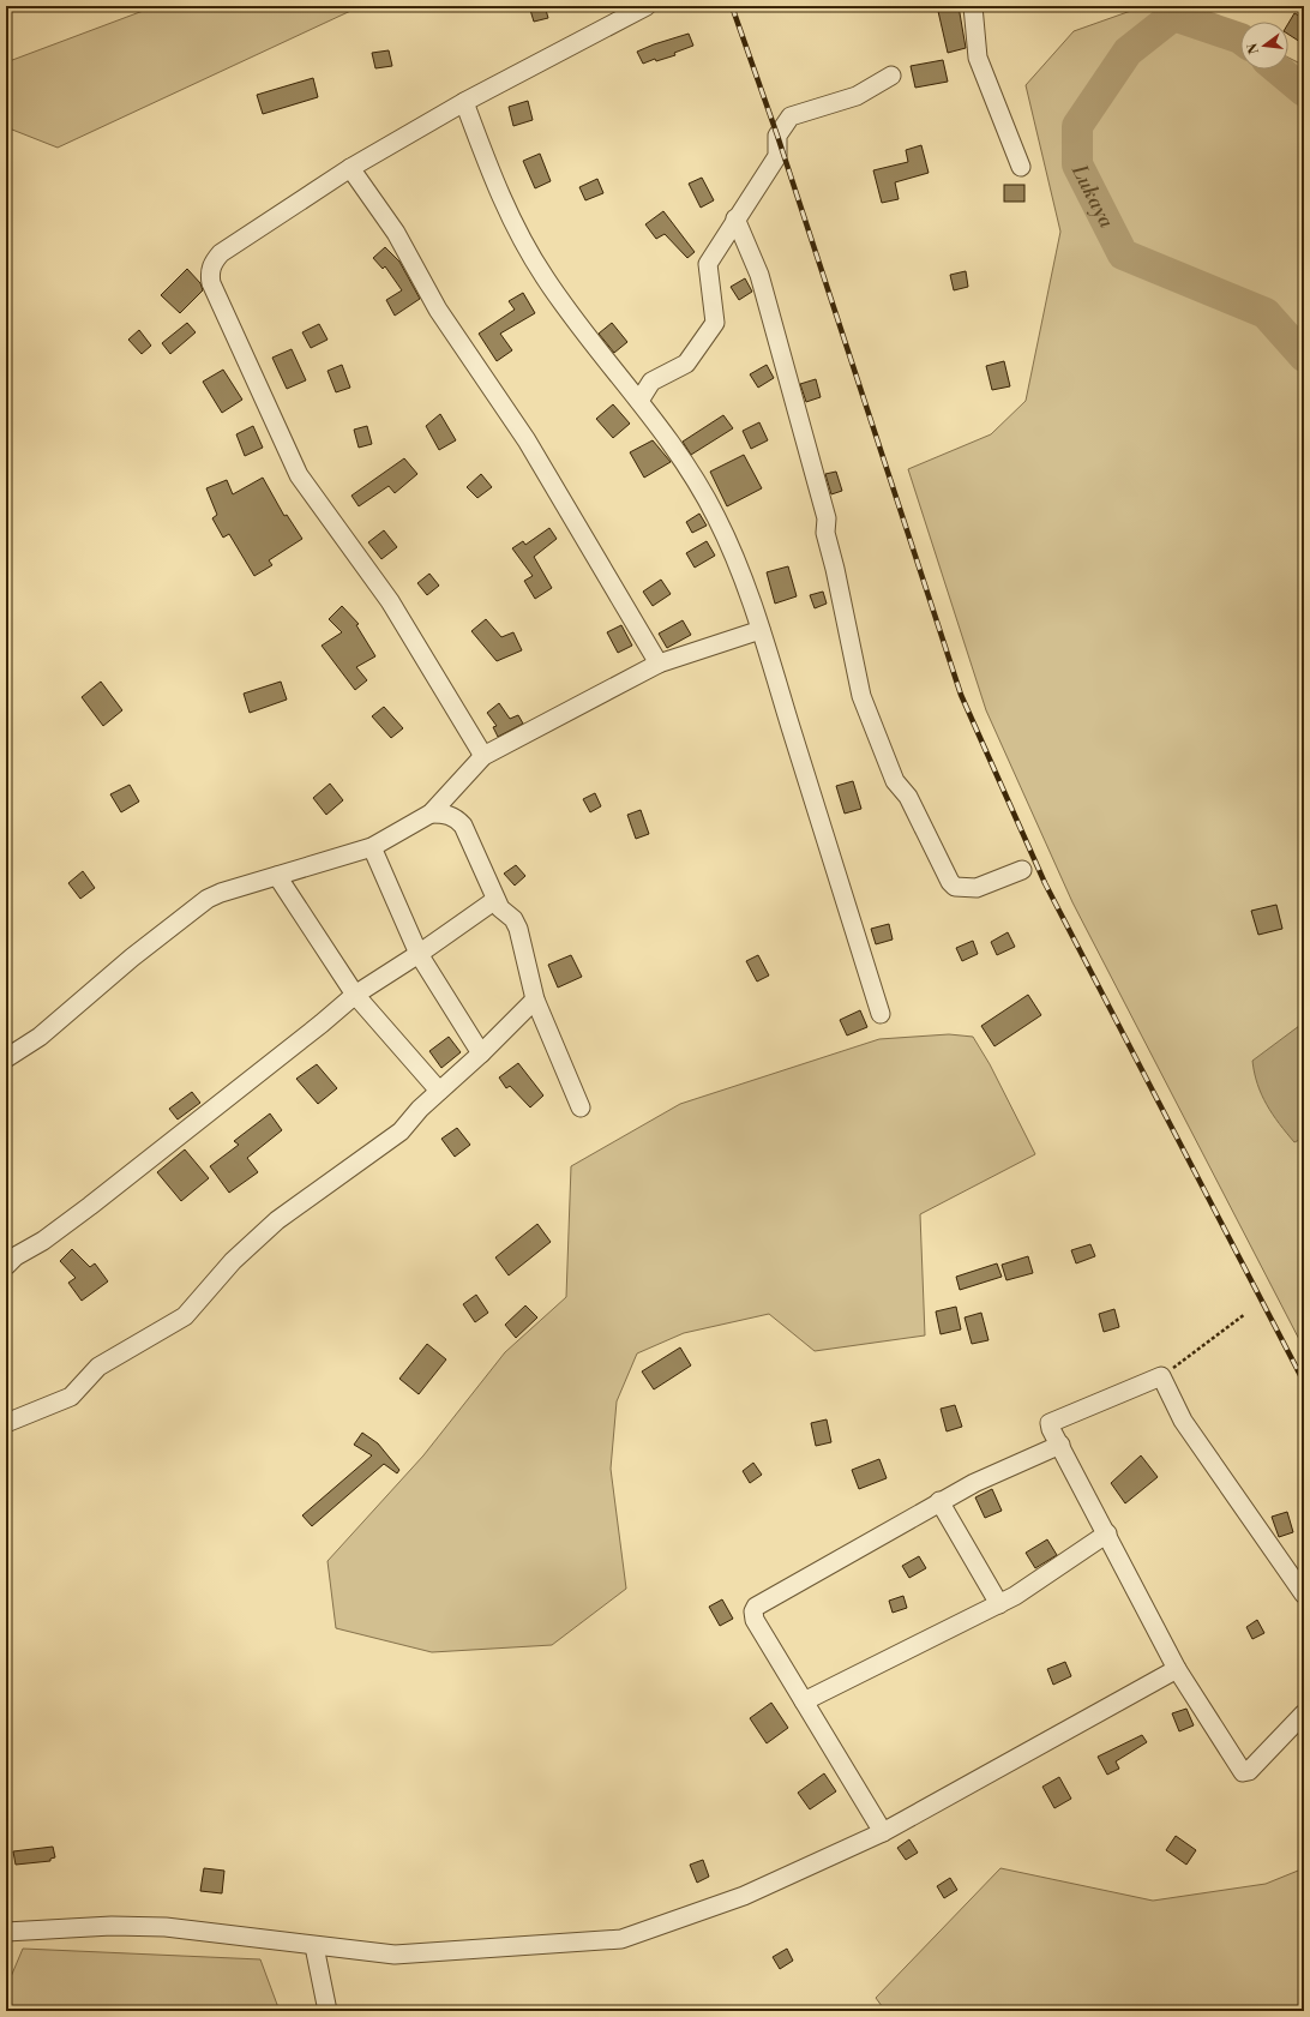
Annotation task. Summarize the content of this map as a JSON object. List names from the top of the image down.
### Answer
{
  "water": ["Lukaya"],
  "north": "left"
}
